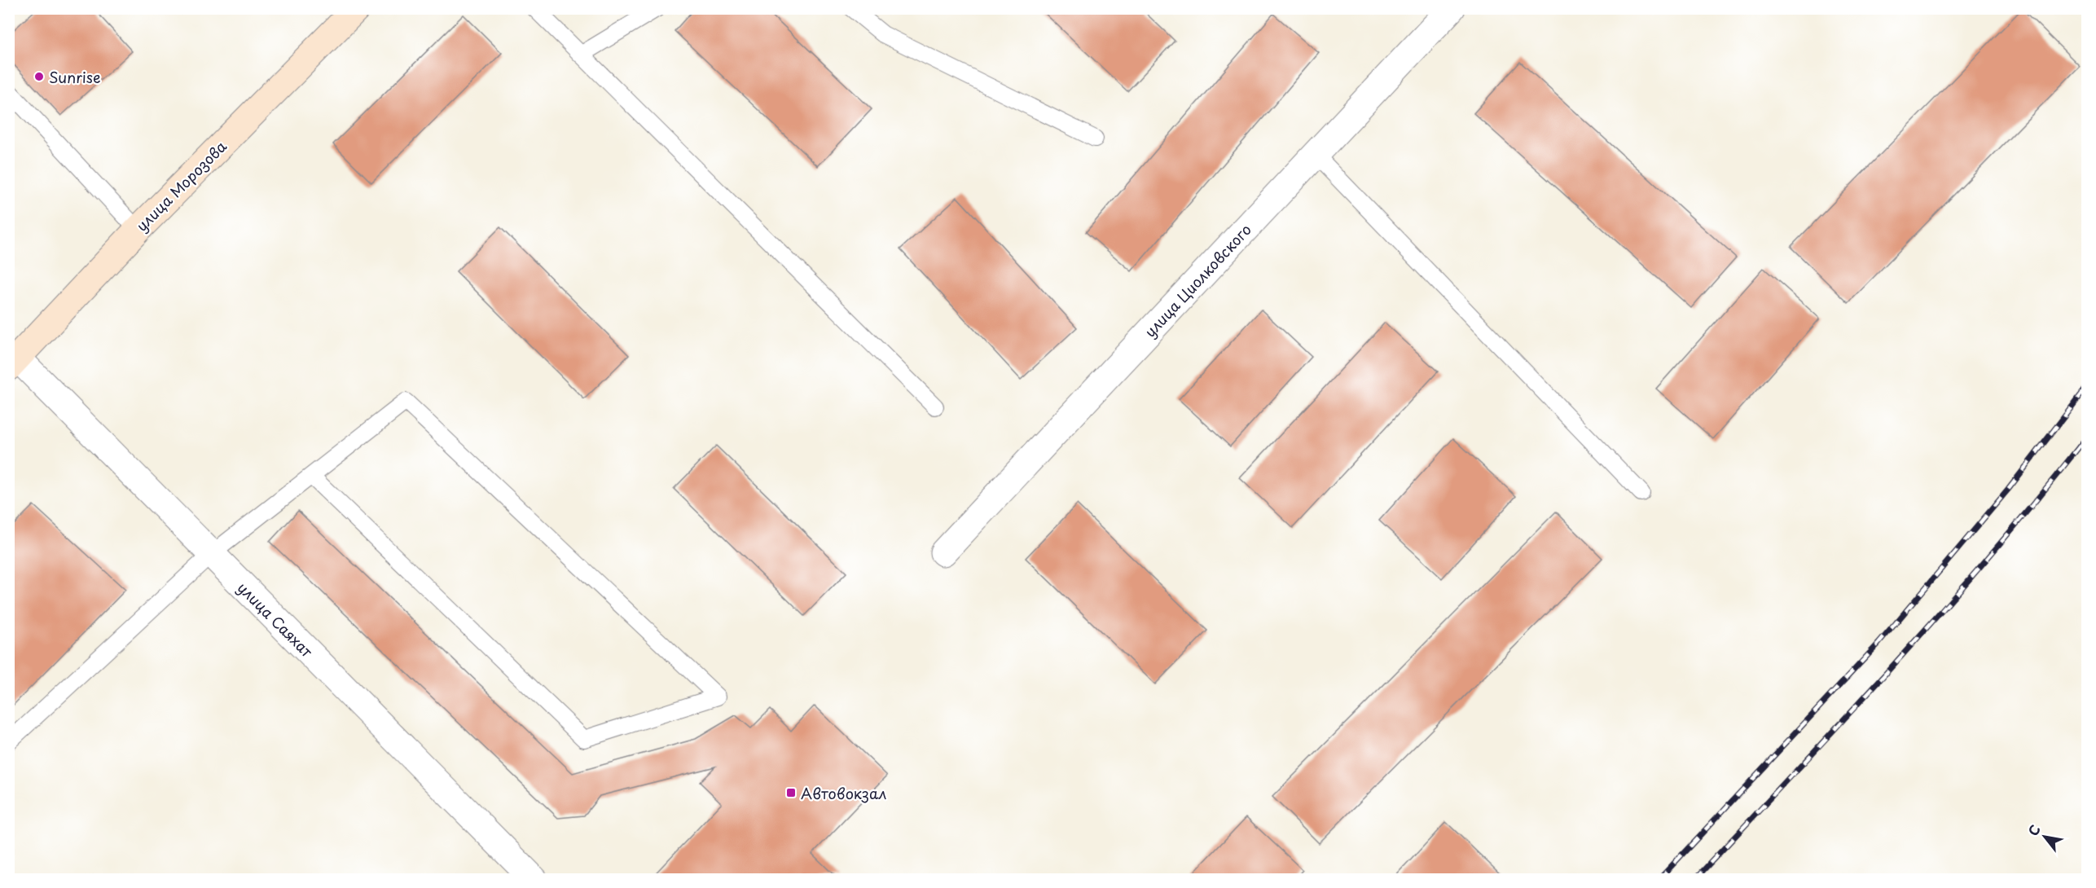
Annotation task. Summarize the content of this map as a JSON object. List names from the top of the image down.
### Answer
{
  "streets": {
    "main road": ["улица Морозова"],
    "street": ["улица Циолковского", "улица Саяхат"]
  },
  "crossings": [
    ["улица Морозова", "улица Саяхат"]
  ],
  "places": {
    "other": ["Sunrise"],
    "transit": ["Автовокзал"]
  },
  "north": "top left"
}
